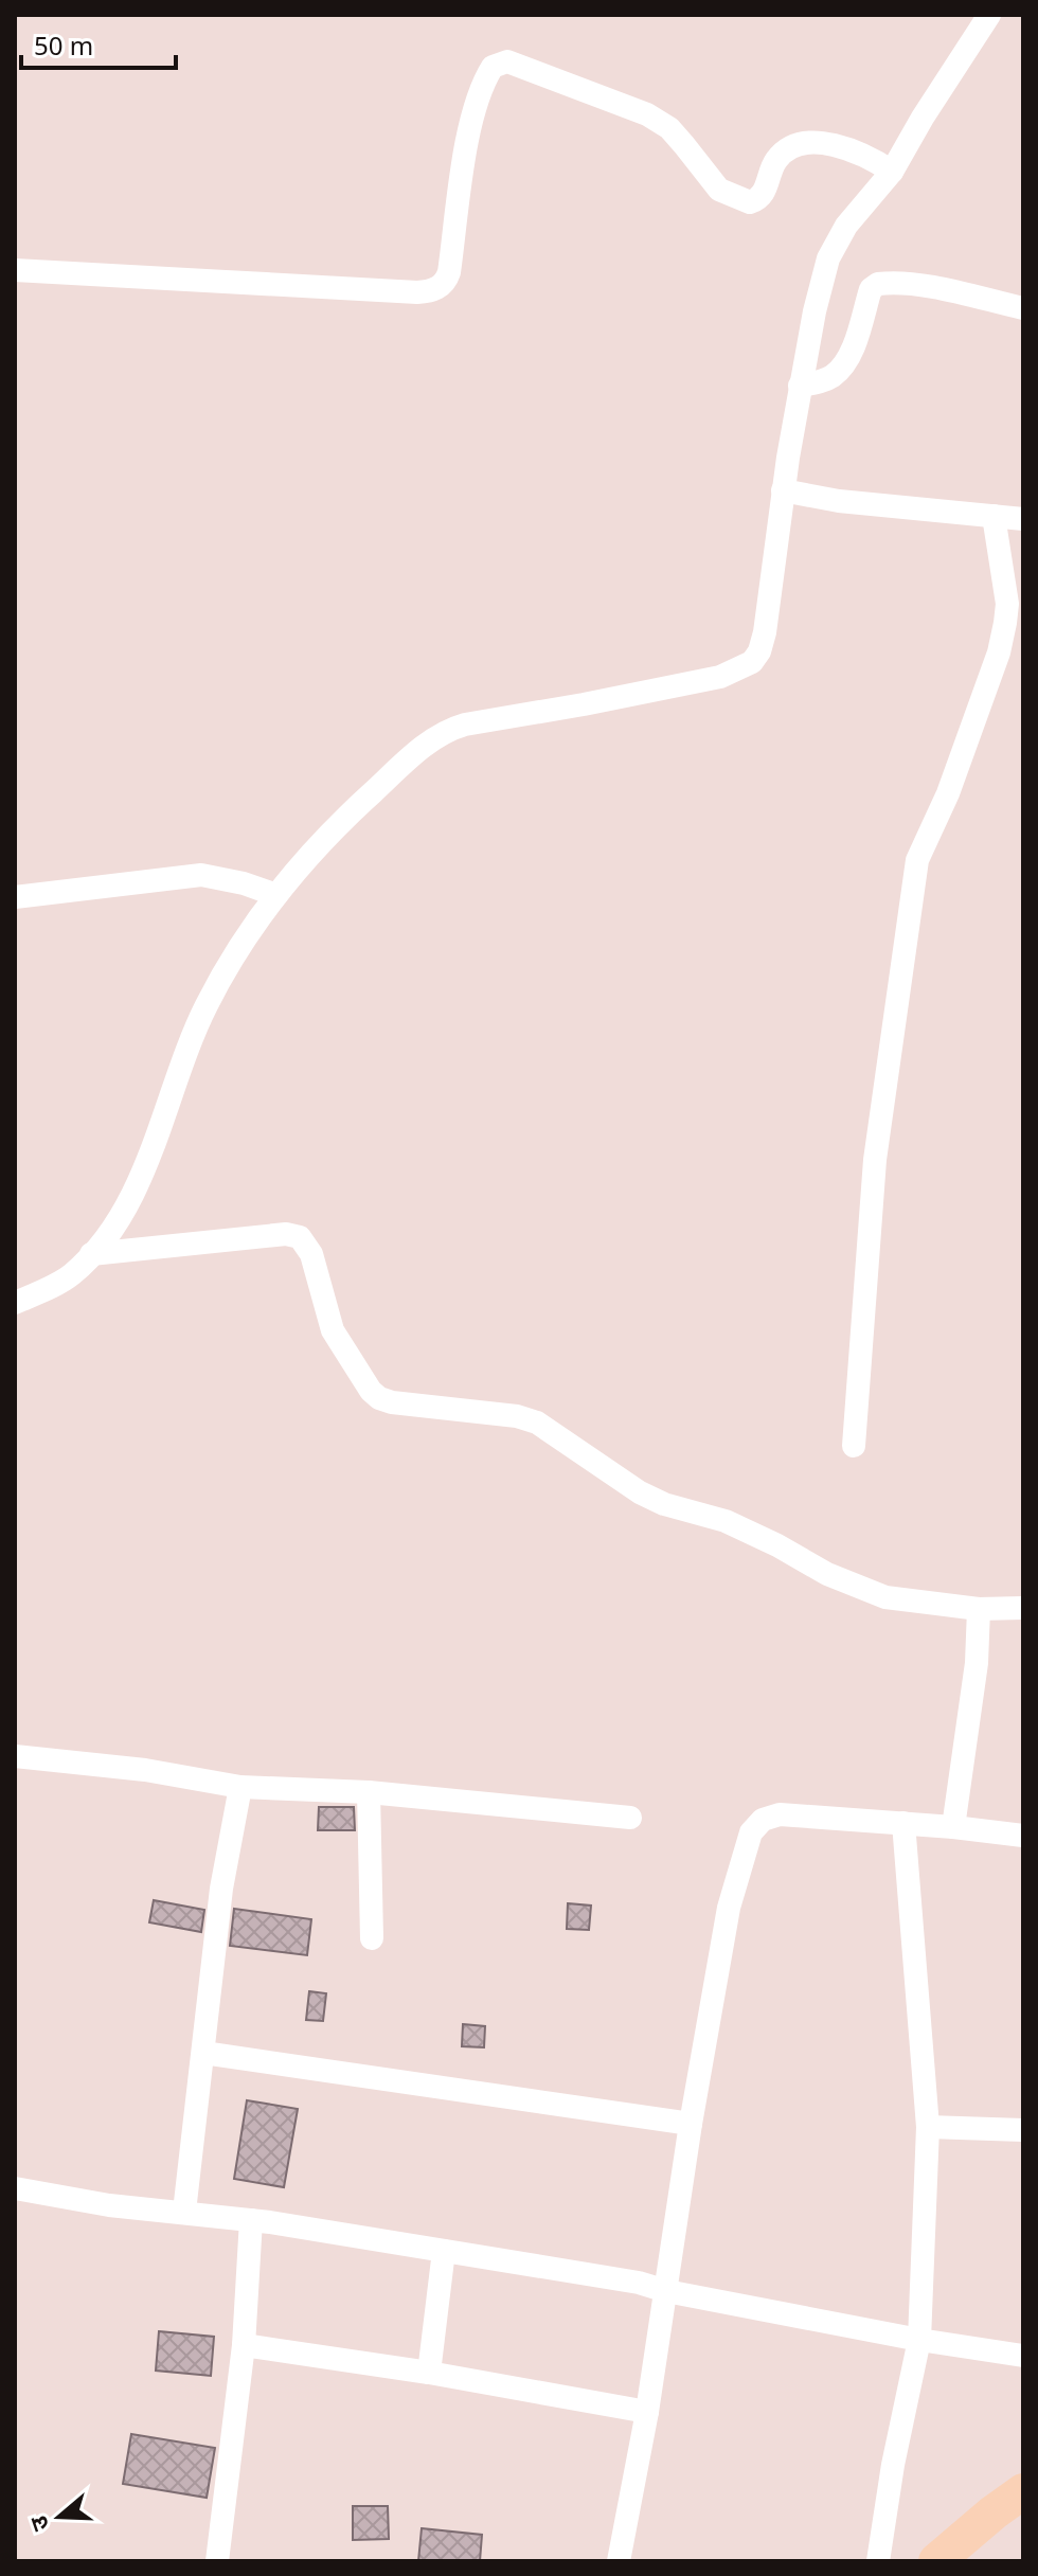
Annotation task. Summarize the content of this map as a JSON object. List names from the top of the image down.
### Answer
{
  "scale_bar": "50 m",
  "north": "left"
}
